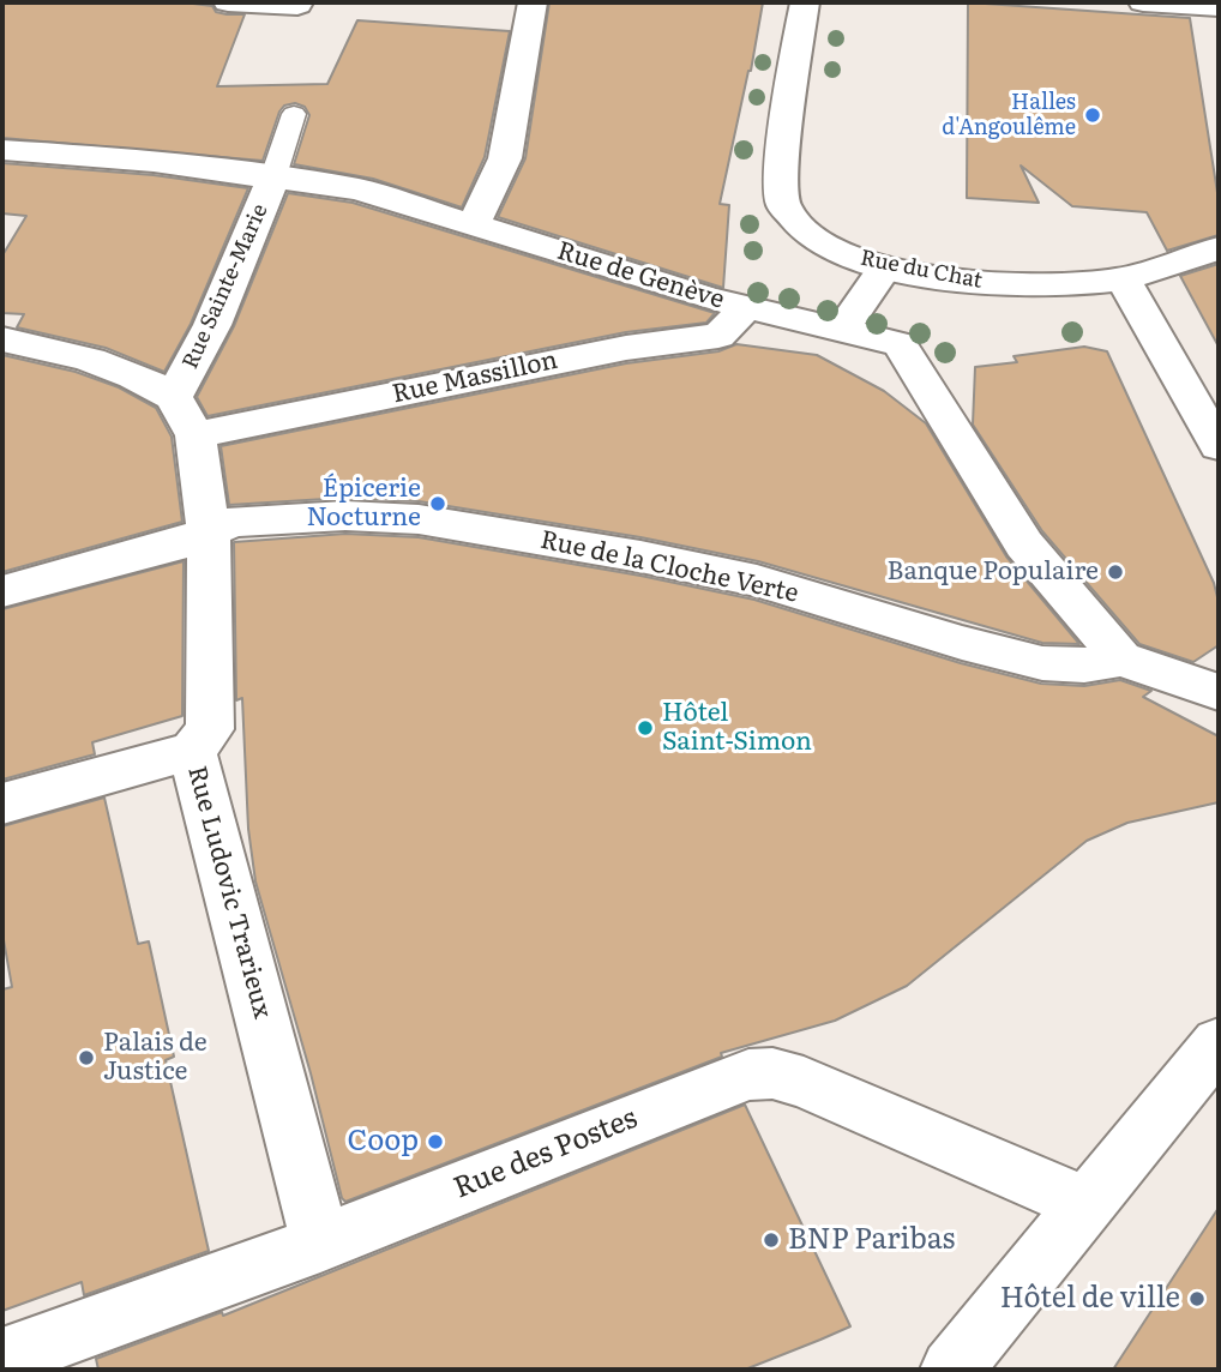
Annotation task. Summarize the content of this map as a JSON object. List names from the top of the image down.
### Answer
{
  "streets": {
    "street": [
      "Rue du Chat",
      "Rue de Genève",
      "Rue Sainte-Marie",
      "Rue Massillon",
      "Rue de la Cloche Verte",
      "Rue Ludovic Trarieux",
      "Rue des Postes"
    ]
  },
  "crossings": [
    ["Rue de Genève", "Rue Sainte-Marie"],
    ["Rue de Genève", "Rue Massillon"],
    ["Rue de Genève", "Rue de la Cloche Verte"],
    ["Rue Sainte-Marie", "Rue Ludovic Trarieux"],
    ["Rue Massillon", "Rue Ludovic Trarieux"],
    ["Rue de la Cloche Verte", "Rue Ludovic Trarieux"],
    ["Rue Ludovic Trarieux", "Rue des Postes"]
  ],
  "places": [
    "Halles d'Angoulême",
    "Épicerie Nocturne",
    "Banque Populaire",
    "Hôtel Saint-Simon",
    "Palais de Justice",
    "Coop",
    "BNP Paribas",
    "Hôtel de ville"
  ]
}
